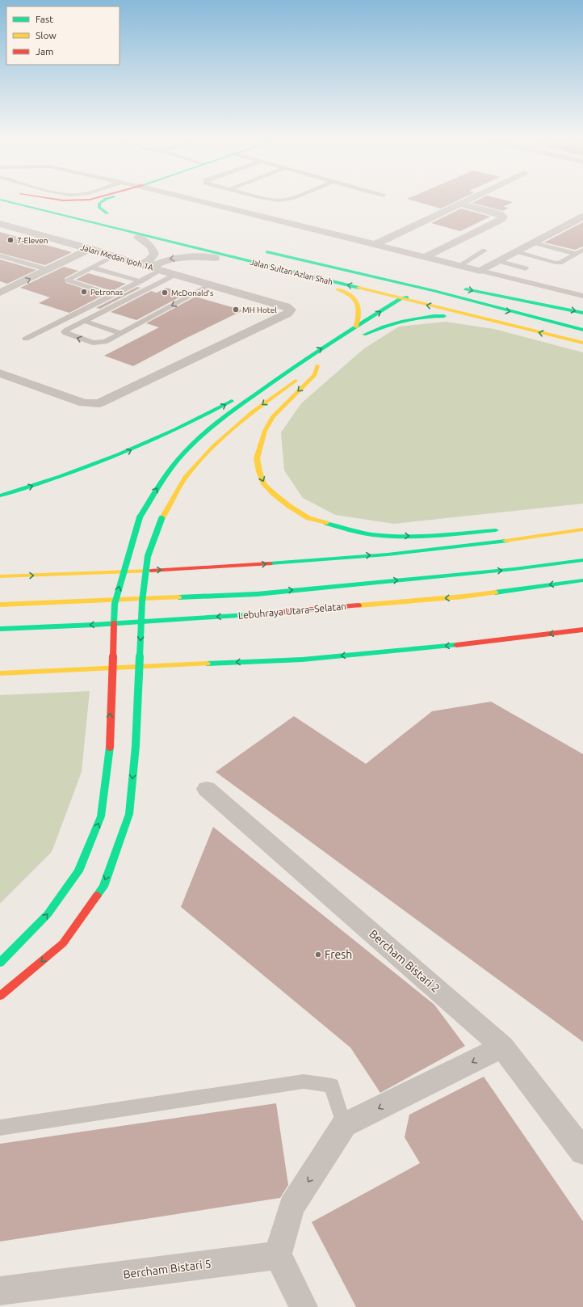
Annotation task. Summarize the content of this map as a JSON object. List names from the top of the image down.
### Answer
{
  "streets": {
    "main road": ["Jalan Sultan Azlan Shah", "Lebuhraya Utara–Selatan"],
    "street": ["Jalan Medan Ipoh 1A", "Bercham Bistari 2", "Bercham Bistari 5"]
  },
  "places": [
    "7-Eleven",
    "Petronas",
    "McDonald's",
    "MH Hotel",
    "Fresh"
  ],
  "legend": ["Fast", "Slow", "Jam"]
}
